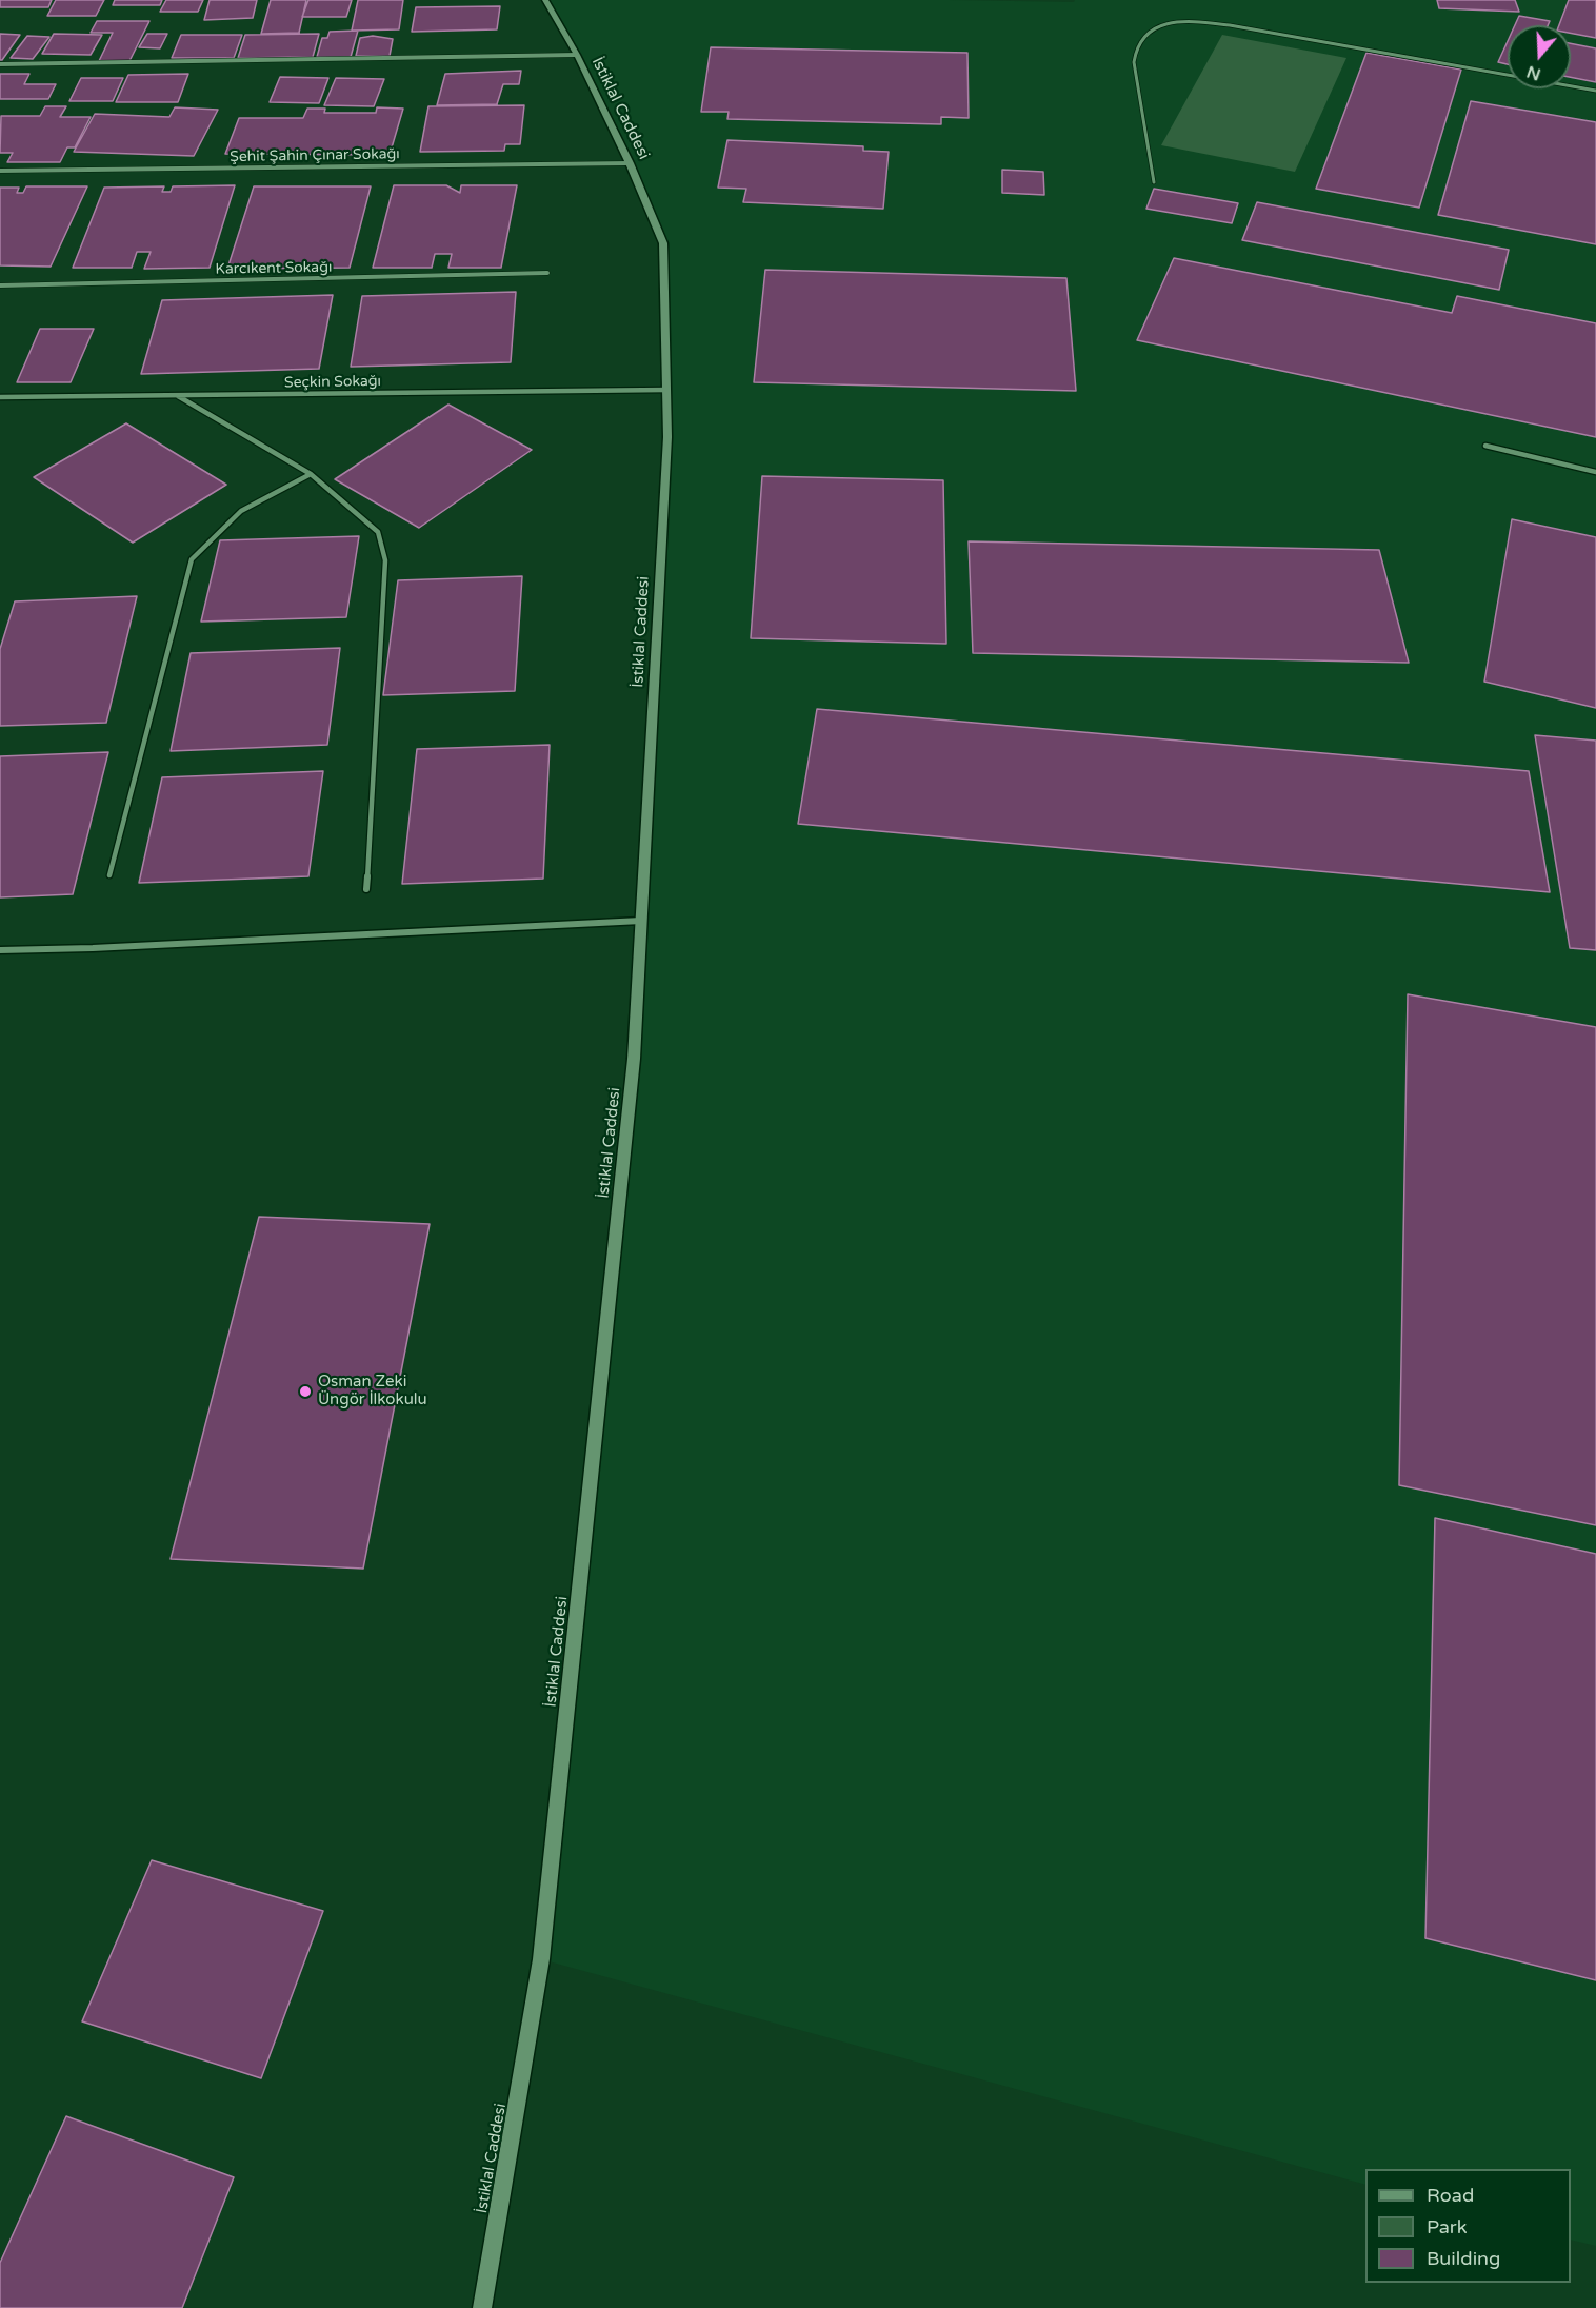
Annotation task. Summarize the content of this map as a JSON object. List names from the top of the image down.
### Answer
{
  "streets": {
    "street": [
      "İstiklal Caddesi",
      "Şehit Şahin Çınar Sokağı",
      "Karcıkent Sokağı",
      "Seçkin Sokağı"
    ]
  },
  "crossings": [
    ["İstiklal Caddesi", "Şehit Şahin Çınar Sokağı"],
    ["İstiklal Caddesi", "Seçkin Sokağı"]
  ],
  "places": ["Osman Zeki Üngör İlkokulu"],
  "legend": ["Road", "Park", "Building"],
  "north": "bottom"
}
